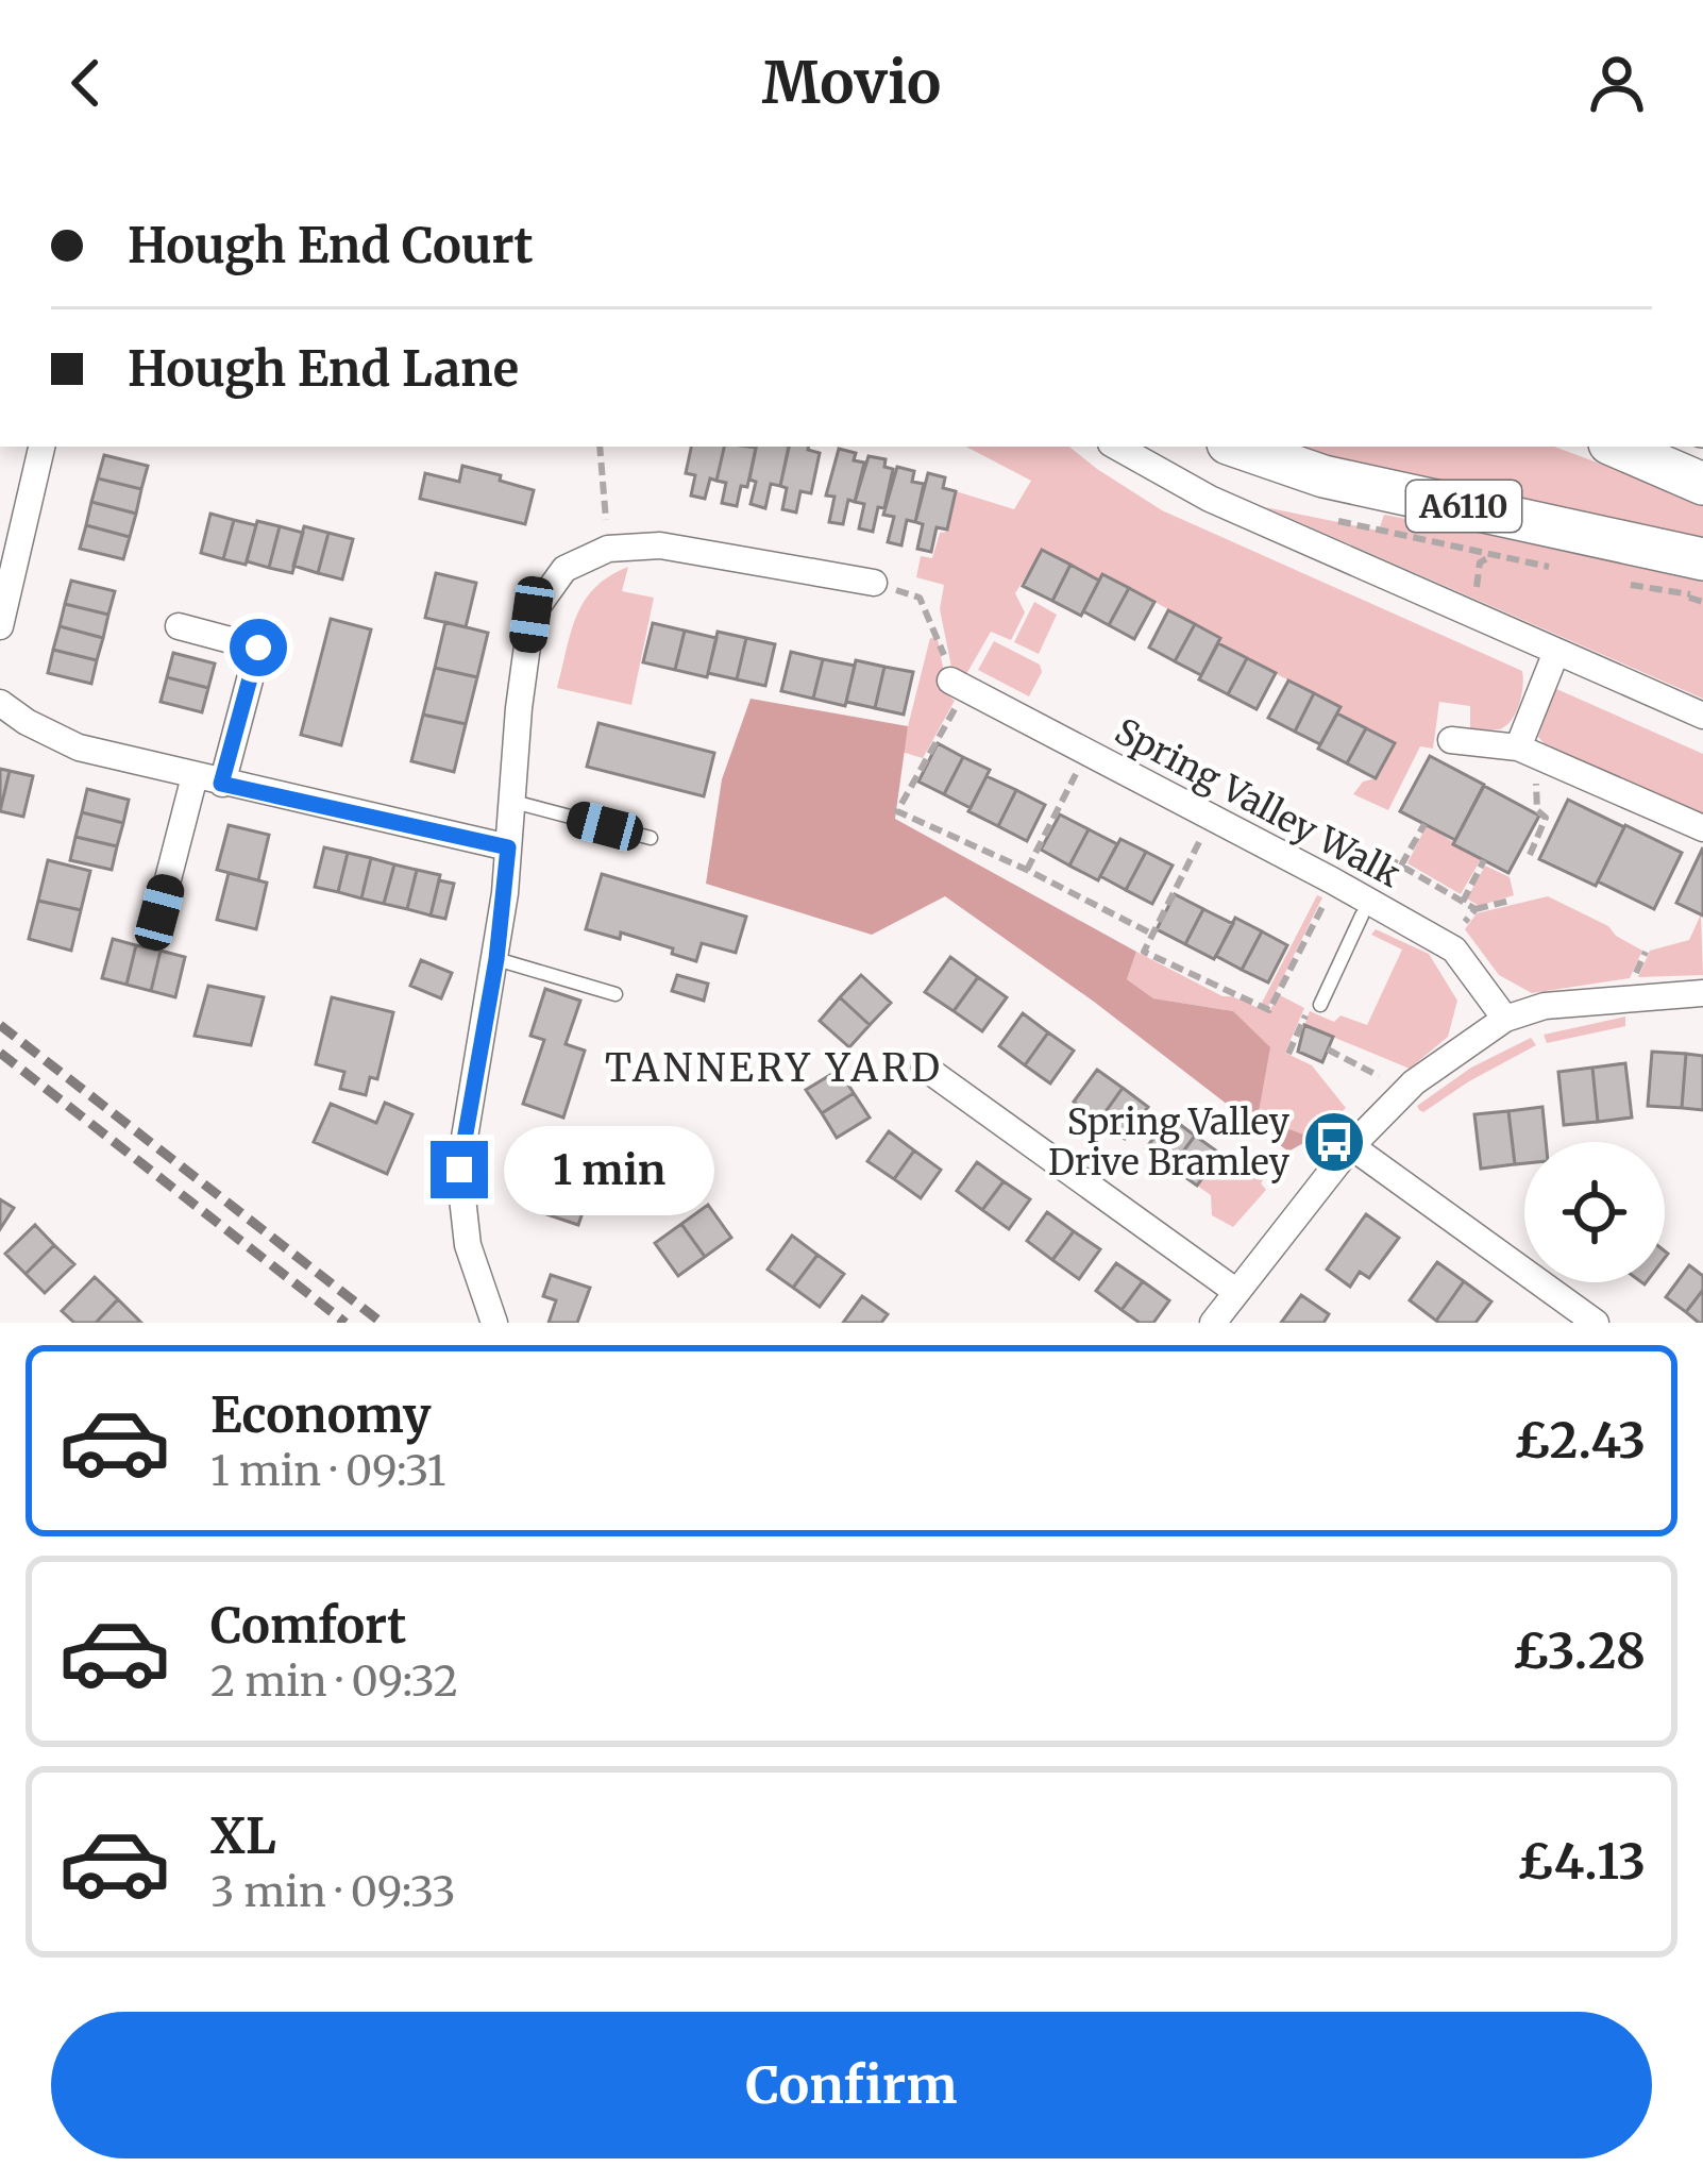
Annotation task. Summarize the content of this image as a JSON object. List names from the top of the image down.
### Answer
{
  "streets": {
    "main road": ["A6110"],
    "street": ["Spring Valley Walk"]
  },
  "districts": ["TANNERY YARD"],
  "places": {
    "bus stop": ["Spring Valley Drive Bramley"]
  },
  "page": {
    "header": "Movio",
    "banner": ["Hough End Court", "Hough End Lane"],
    "bubble": "1 min",
    "list": [
      {
        "name": "Economy",
        "note": "1 min · 09:31",
        "value": "£2.43"
      },
      {
        "name": "Comfort",
        "note": "2 min · 09:32",
        "value": "£3.28"
      },
      {
        "name": "XL",
        "note": "3 min · 09:33",
        "value": "£4.13"
      }
    ],
    "buttons": "Confirm"
  }
}
